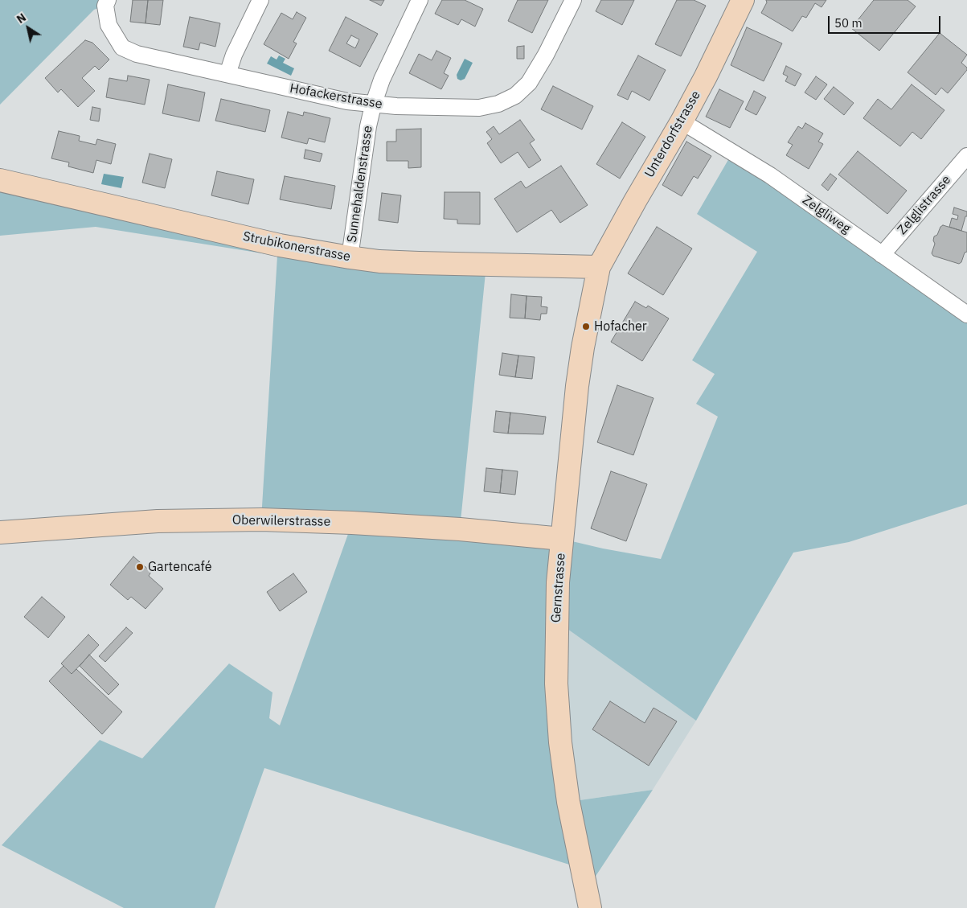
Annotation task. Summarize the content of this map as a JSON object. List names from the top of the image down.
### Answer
{
  "streets": {
    "street": [
      "Hofackerstrasse",
      "Unterdorfstrasse",
      "Sunnehaldenstrasse",
      "Zelglistrasse",
      "Zelgliweg",
      "Strubikonerstrasse",
      "Oberwilerstrasse",
      "Gernstrasse"
    ]
  },
  "crossings": [
    ["Hofackerstrasse", "Sunnehaldenstrasse"],
    ["Unterdorfstrasse", "Zelgliweg"],
    ["Unterdorfstrasse", "Strubikonerstrasse"],
    ["Unterdorfstrasse", "Gernstrasse"],
    ["Sunnehaldenstrasse", "Strubikonerstrasse"],
    ["Zelglistrasse", "Zelgliweg"],
    ["Strubikonerstrasse", "Gernstrasse"],
    ["Oberwilerstrasse", "Gernstrasse"]
  ],
  "places": ["Hofacher", "Gartencafé"],
  "scale_bar": "50 m",
  "north": "top left"
}
